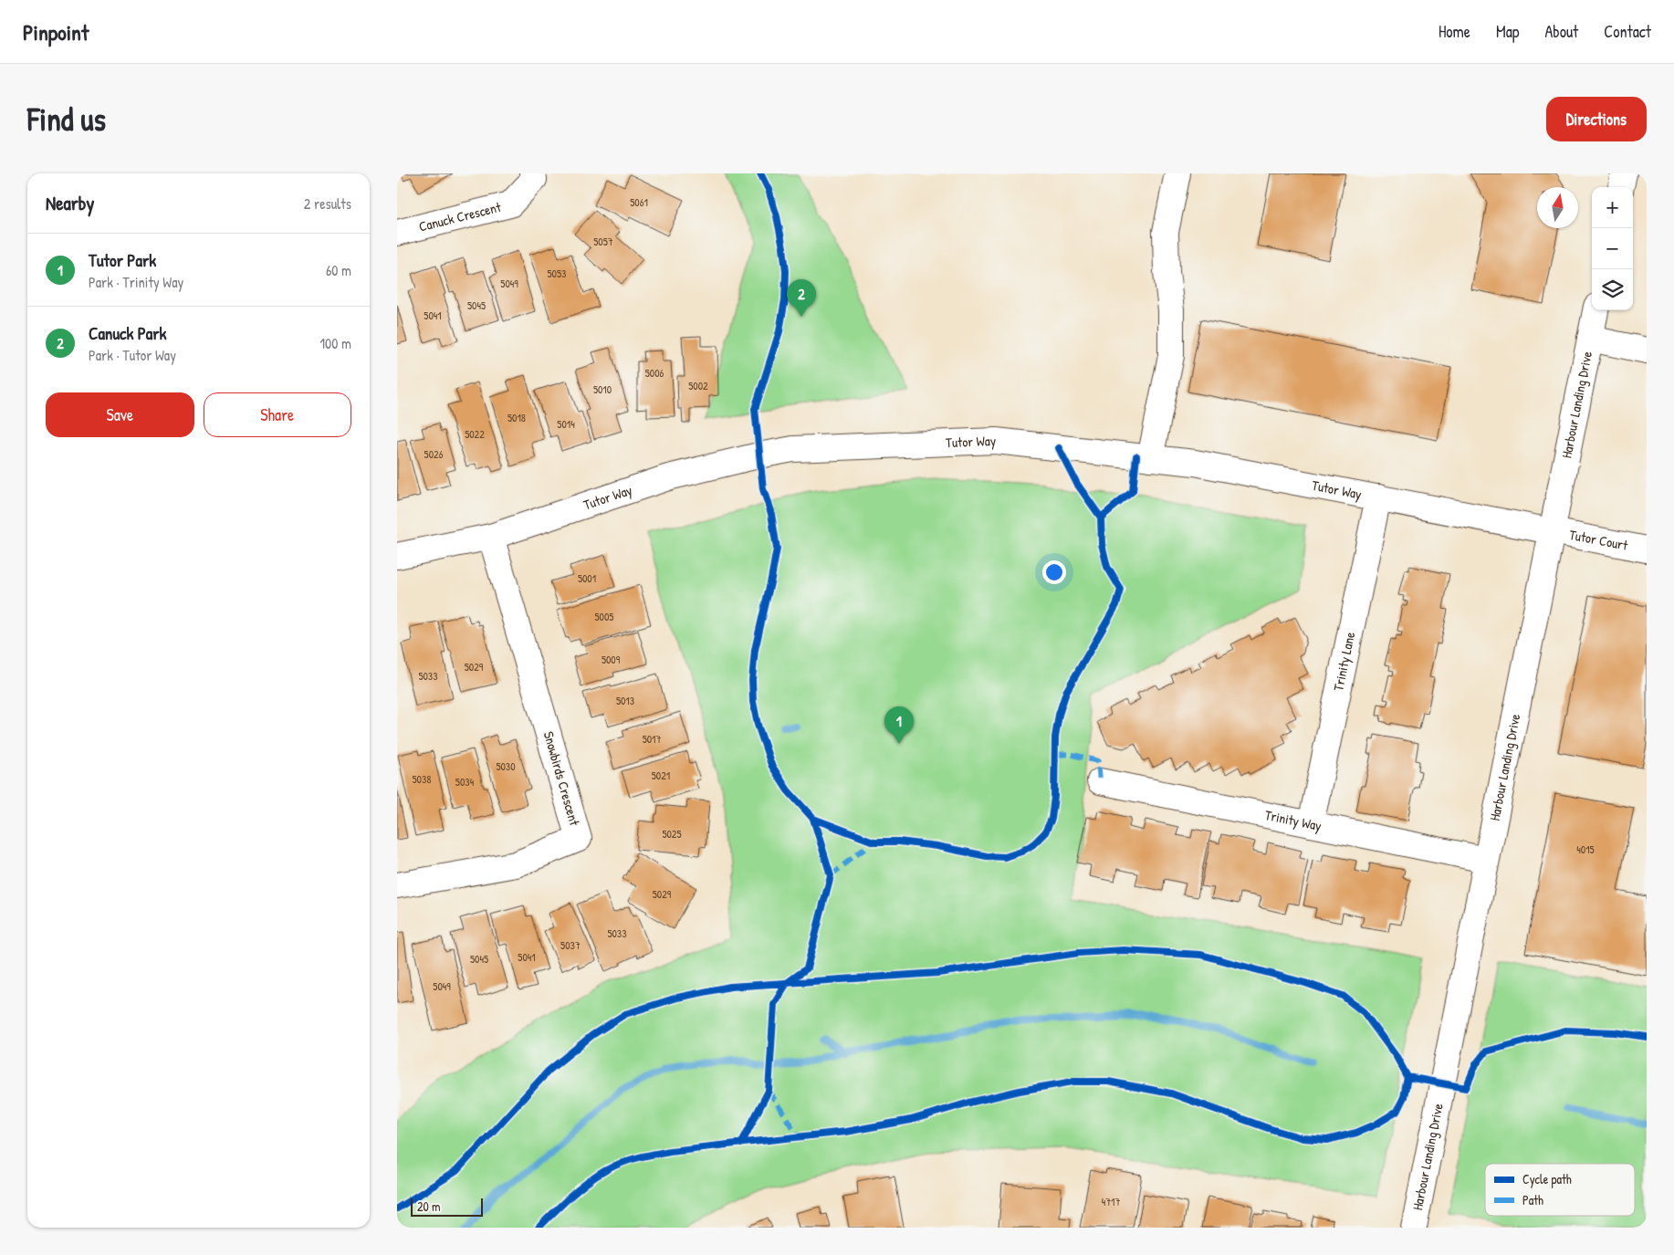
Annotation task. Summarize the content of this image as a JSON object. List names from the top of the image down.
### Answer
{
  "streets": {
    "street": [
      "Canuck Crescent",
      "Harbour Landing Drive",
      "Tutor Way",
      "Tutor Court",
      "Trinity Lane",
      "Snowbirds Crescent",
      "Trinity Way"
    ]
  },
  "crossings": [
    ["Harbour Landing Drive", "Tutor Way"],
    ["Harbour Landing Drive", "Tutor Court"],
    ["Harbour Landing Drive", "Trinity Way"],
    ["Tutor Way", "Tutor Court"],
    ["Tutor Way", "Trinity Lane"],
    ["Tutor Way", "Snowbirds Crescent"],
    ["Trinity Lane", "Trinity Way"]
  ],
  "house_numbers": [
    "5061",
    "5057",
    "5053",
    "5049",
    "5045",
    "5041",
    "5006",
    "5002",
    "5010",
    "5018",
    "5014",
    "5022",
    "5026",
    "5001",
    "5005",
    "5009",
    "5029",
    "5033",
    "5013",
    "5017",
    "5030",
    "5021",
    "5038",
    "5034",
    "5025",
    "4015",
    "5029",
    "5033",
    "5037",
    "5041",
    "5045",
    "5049",
    "4717"
  ],
  "legend": ["Cycle path", "Path"],
  "scale_bar": "20 m",
  "north": "top",
  "page": {
    "header": "Pinpoint",
    "nav": [
      "Home",
      "Map",
      "About",
      "Contact"
    ],
    "buttons": [
      "Directions",
      ["Save", "Share"]
    ],
    "title": "Find us",
    "heading": ["Nearby", "2 results"],
    "map_buttons": ["+", "−"],
    "list": [
      {
        "mark": "1",
        "name": "Tutor Park",
        "note": "Park · Trinity Way",
        "value": "60 m"
      },
      {
        "mark": "2",
        "name": "Canuck Park",
        "note": "Park · Tutor Way",
        "value": "100 m"
      }
    ],
    "pins": ["2", "1"],
    "scale": "20 m"
  }
}
